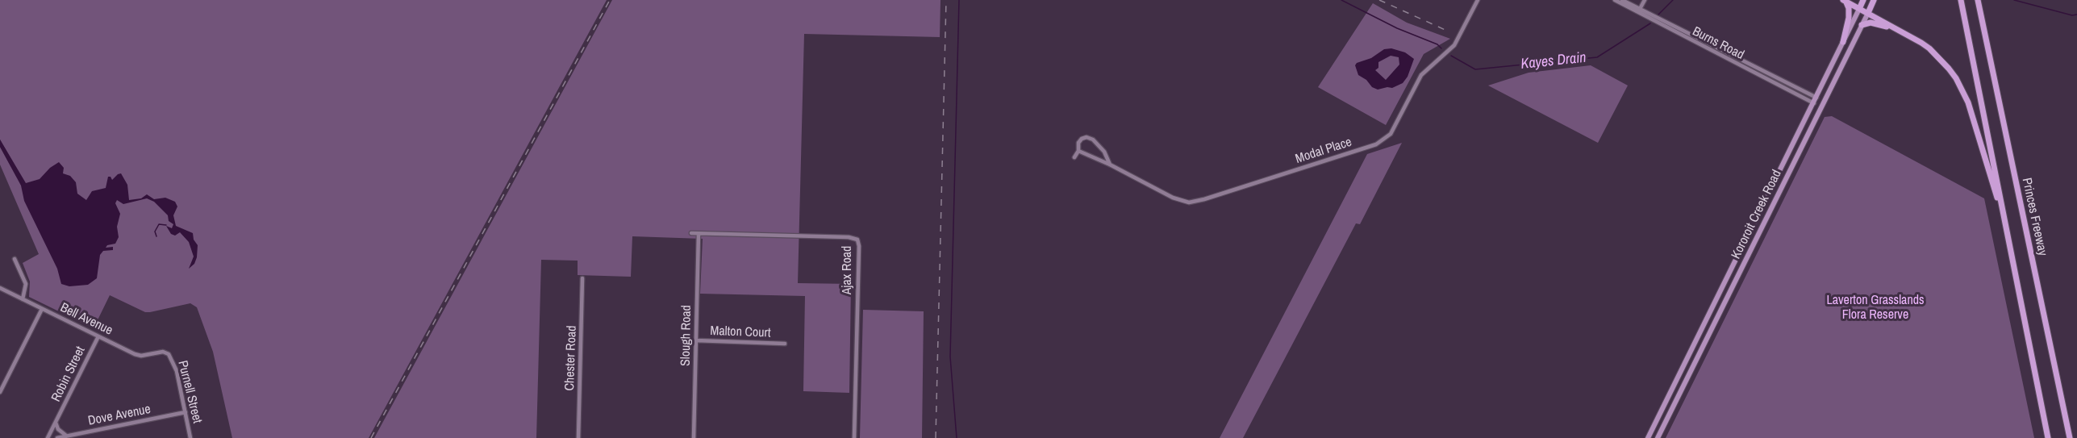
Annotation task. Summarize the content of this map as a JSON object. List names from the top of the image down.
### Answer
{
  "streets": {
    "highway": ["Kororoit Creek Road", "Princes Freeway"],
    "street": [
      "Burns Road",
      "Modal Place",
      "Ajax Road",
      "Bell Avenue",
      "Malton Court",
      "Slough Road",
      "Chester Road",
      "Robin Street",
      "Purnell Street",
      "Dove Avenue"
    ]
  },
  "crossings": [
    ["Burns Road", "Kororoit Creek Road"],
    ["Ajax Road", "Slough Road"],
    ["Bell Avenue", "Robin Street"],
    ["Bell Avenue", "Purnell Street"],
    ["Malton Court", "Slough Road"],
    ["Robin Street", "Dove Avenue"],
    ["Purnell Street", "Dove Avenue"]
  ],
  "water": ["Kayes Drain"],
  "parks": ["Laverton Grasslands Flora Reserve"]
}
